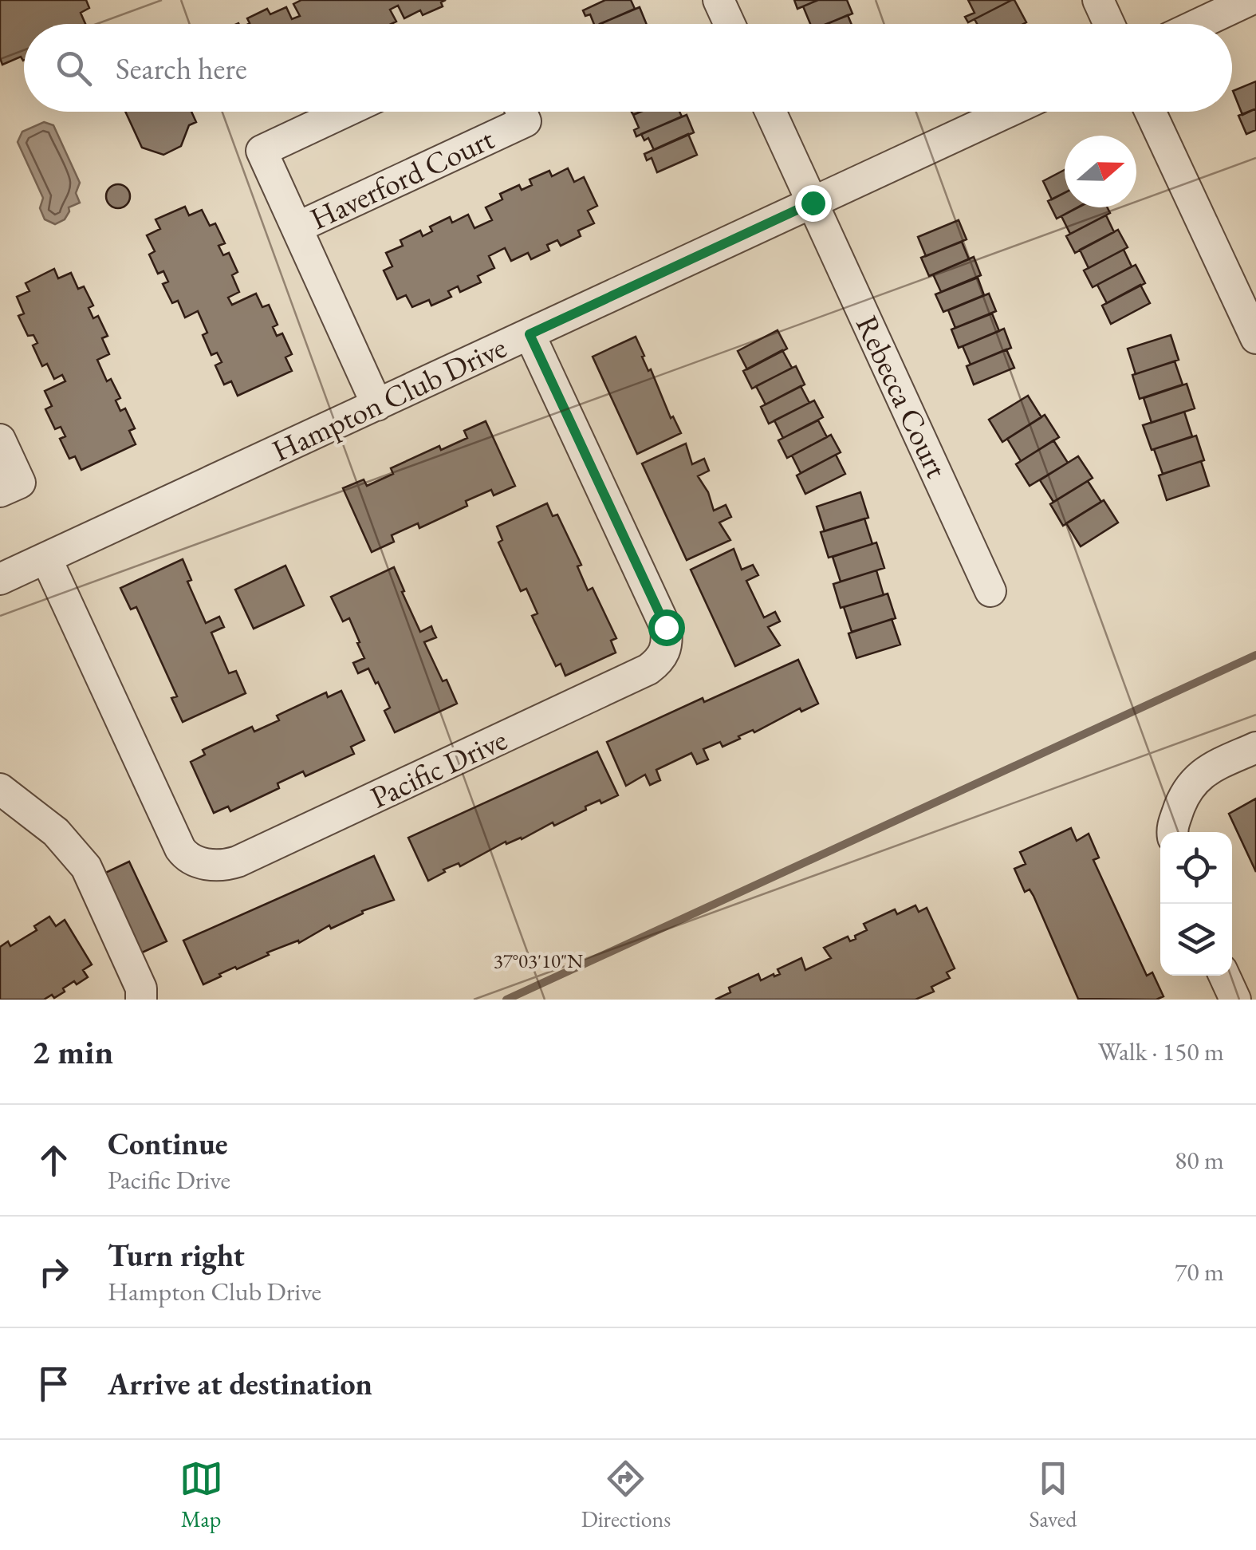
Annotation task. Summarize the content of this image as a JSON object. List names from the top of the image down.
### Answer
{
  "streets": {
    "street": [
      "Haverford Court",
      "Rebecca Court",
      "Hampton Club Drive",
      "Pacific Drive"
    ]
  },
  "crossings": [
    ["Haverford Court", "Hampton Club Drive"],
    ["Rebecca Court", "Hampton Club Drive"],
    ["Hampton Club Drive", "Pacific Drive"]
  ],
  "north": "right",
  "page": {
    "search": "Search here",
    "heading": ["2 min", "Walk · 150 m"],
    "list": [
      ["Continue", "Pacific Drive", "80 m"],
      ["Turn right", "Hampton Club Drive", "70 m"],
      "Arrive at destination"
    ],
    "nav": ["Map", "Directions", "Saved"]
  },
  "coordinates": ["37°03'10\"N"]
}
